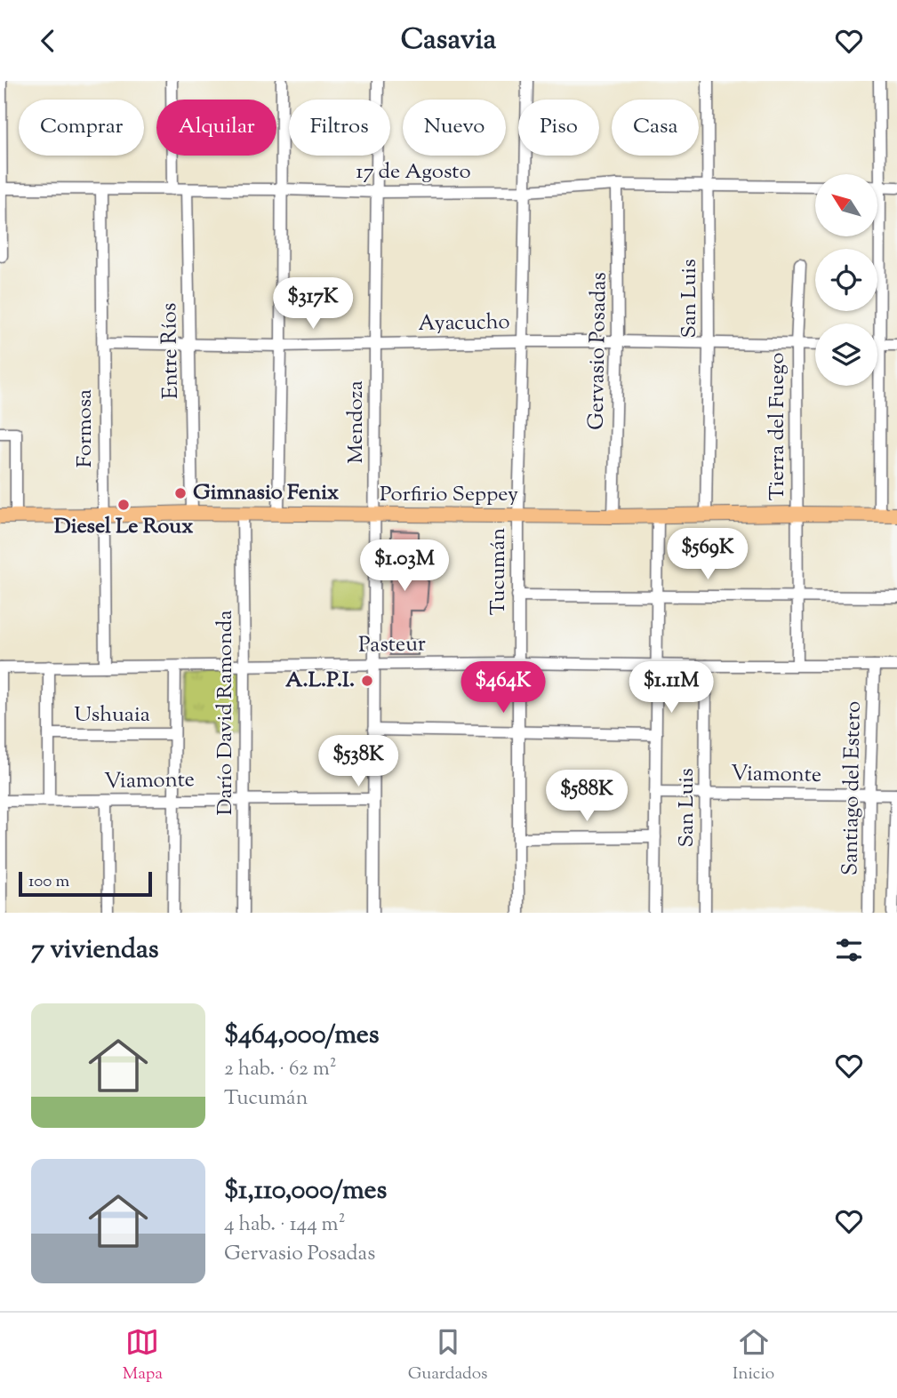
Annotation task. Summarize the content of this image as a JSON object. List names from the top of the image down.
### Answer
{
  "streets": {
    "main road": ["Porfirio Seppey"],
    "street": [
      "17 de Agosto",
      "San Luis",
      "Ayacucho",
      "Entre Ríos",
      "Gervasio Posadas",
      "Mendoza",
      "Tierra del Fuego",
      "Formosa",
      "Tucumán",
      "Pasteur",
      "Darío David Ramonda",
      "Ushuaia",
      "Viamonte",
      "Santiago del Estero"
    ]
  },
  "crossings": [
    ["17 de Agosto", "San Luis"],
    ["17 de Agosto", "Entre Ríos"],
    ["17 de Agosto", "Gervasio Posadas"],
    ["17 de Agosto", "Mendoza"],
    ["17 de Agosto", "Formosa"],
    ["17 de Agosto", "Tucumán"],
    ["San Luis", "Ayacucho"],
    ["San Luis", "Porfirio Seppey"],
    ["San Luis", "Pasteur"],
    ["San Luis", "Viamonte"],
    ["Ayacucho", "Entre Ríos"],
    ["Ayacucho", "Gervasio Posadas"],
    ["Ayacucho", "Mendoza"],
    ["Ayacucho", "Tierra del Fuego"],
    ["Ayacucho", "Formosa"],
    ["Ayacucho", "Tucumán"],
    ["Entre Ríos", "Porfirio Seppey"],
    ["Gervasio Posadas", "Porfirio Seppey"],
    ["Mendoza", "Porfirio Seppey"],
    ["Mendoza", "Pasteur"],
    ["Mendoza", "Viamonte"],
    ["Tierra del Fuego", "Porfirio Seppey"],
    ["Tierra del Fuego", "Pasteur"],
    ["Formosa", "Porfirio Seppey"],
    ["Formosa", "Pasteur"],
    ["Porfirio Seppey", "Tucumán"],
    ["Porfirio Seppey", "Darío David Ramonda"],
    ["Tucumán", "Pasteur"],
    ["Pasteur", "Darío David Ramonda"],
    ["Pasteur", "Santiago del Estero"],
    ["Darío David Ramonda", "Viamonte"],
    ["Viamonte", "Santiago del Estero"]
  ],
  "places": ["Gimnasio Fenix", "Diesel Le Roux", "A.L.P.I."],
  "scale_bar": "100 m",
  "north": "top left",
  "page": {
    "header": "Casavia",
    "chip": [
      "Comprar",
      "Alquilar",
      "Filtros",
      "Nuevo",
      "Piso",
      "Casa"
    ],
    "price": [
      "$317K",
      "$569K",
      "$1.03M",
      "$464K",
      "$1.11M",
      "$538K",
      "$588K"
    ],
    "scale": "100 m",
    "heading": "7 viviendas",
    "list": [
      {
        "name": "$464,000/mes",
        "note": "2 hab. · 62 m² · Tucumán"
      },
      {
        "name": "$1,110,000/mes",
        "note": "4 hab. · 144 m² · Gervasio Posadas"
      }
    ],
    "tabs": ["Mapa", "Guardados", "Inicio"]
  }
}
